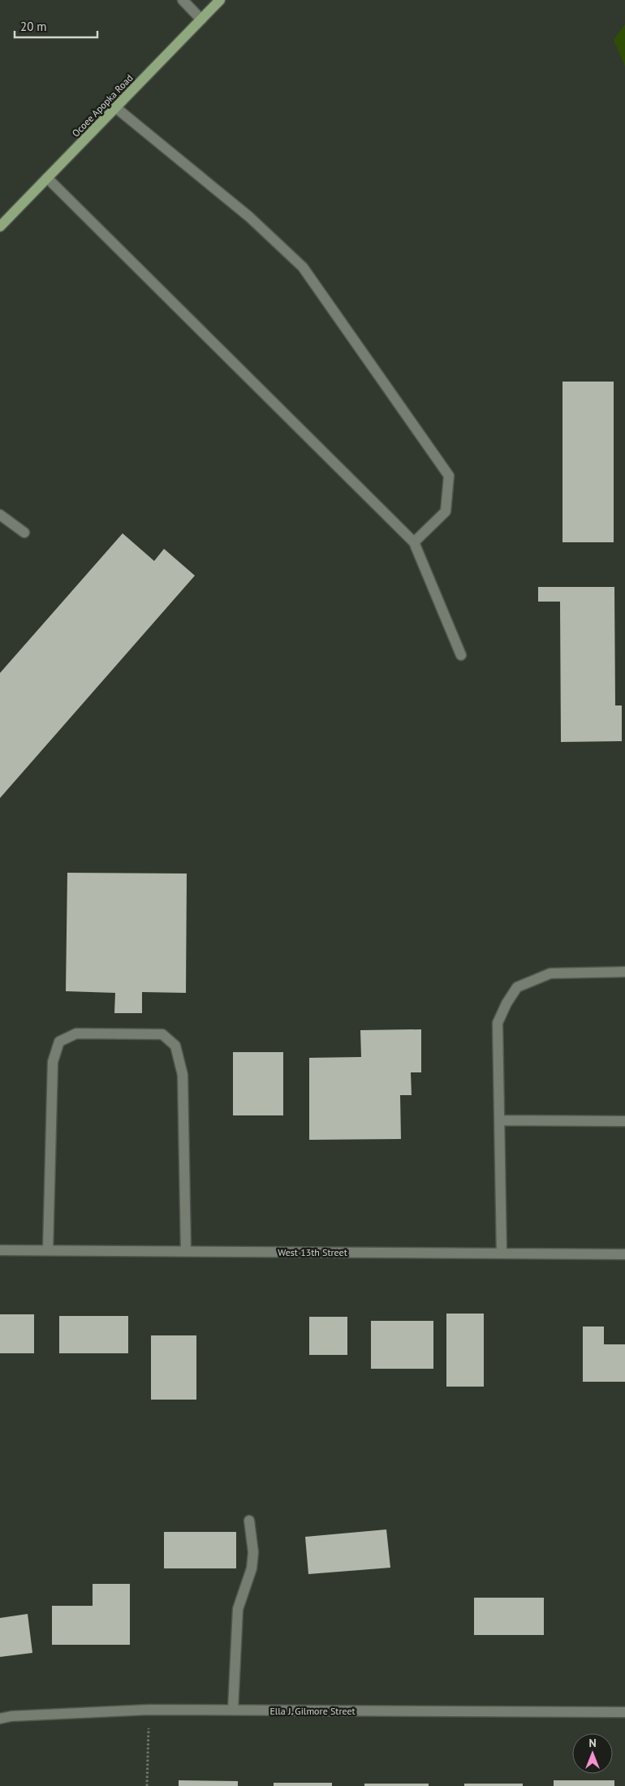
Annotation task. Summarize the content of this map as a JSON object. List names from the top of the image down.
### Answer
{
  "streets": {
    "main road": ["Ocoee Apopka Road"],
    "street": ["West 13th Street", "Ella J. Gilmore Street"]
  },
  "scale_bar": "20 m",
  "north": "top"
}
